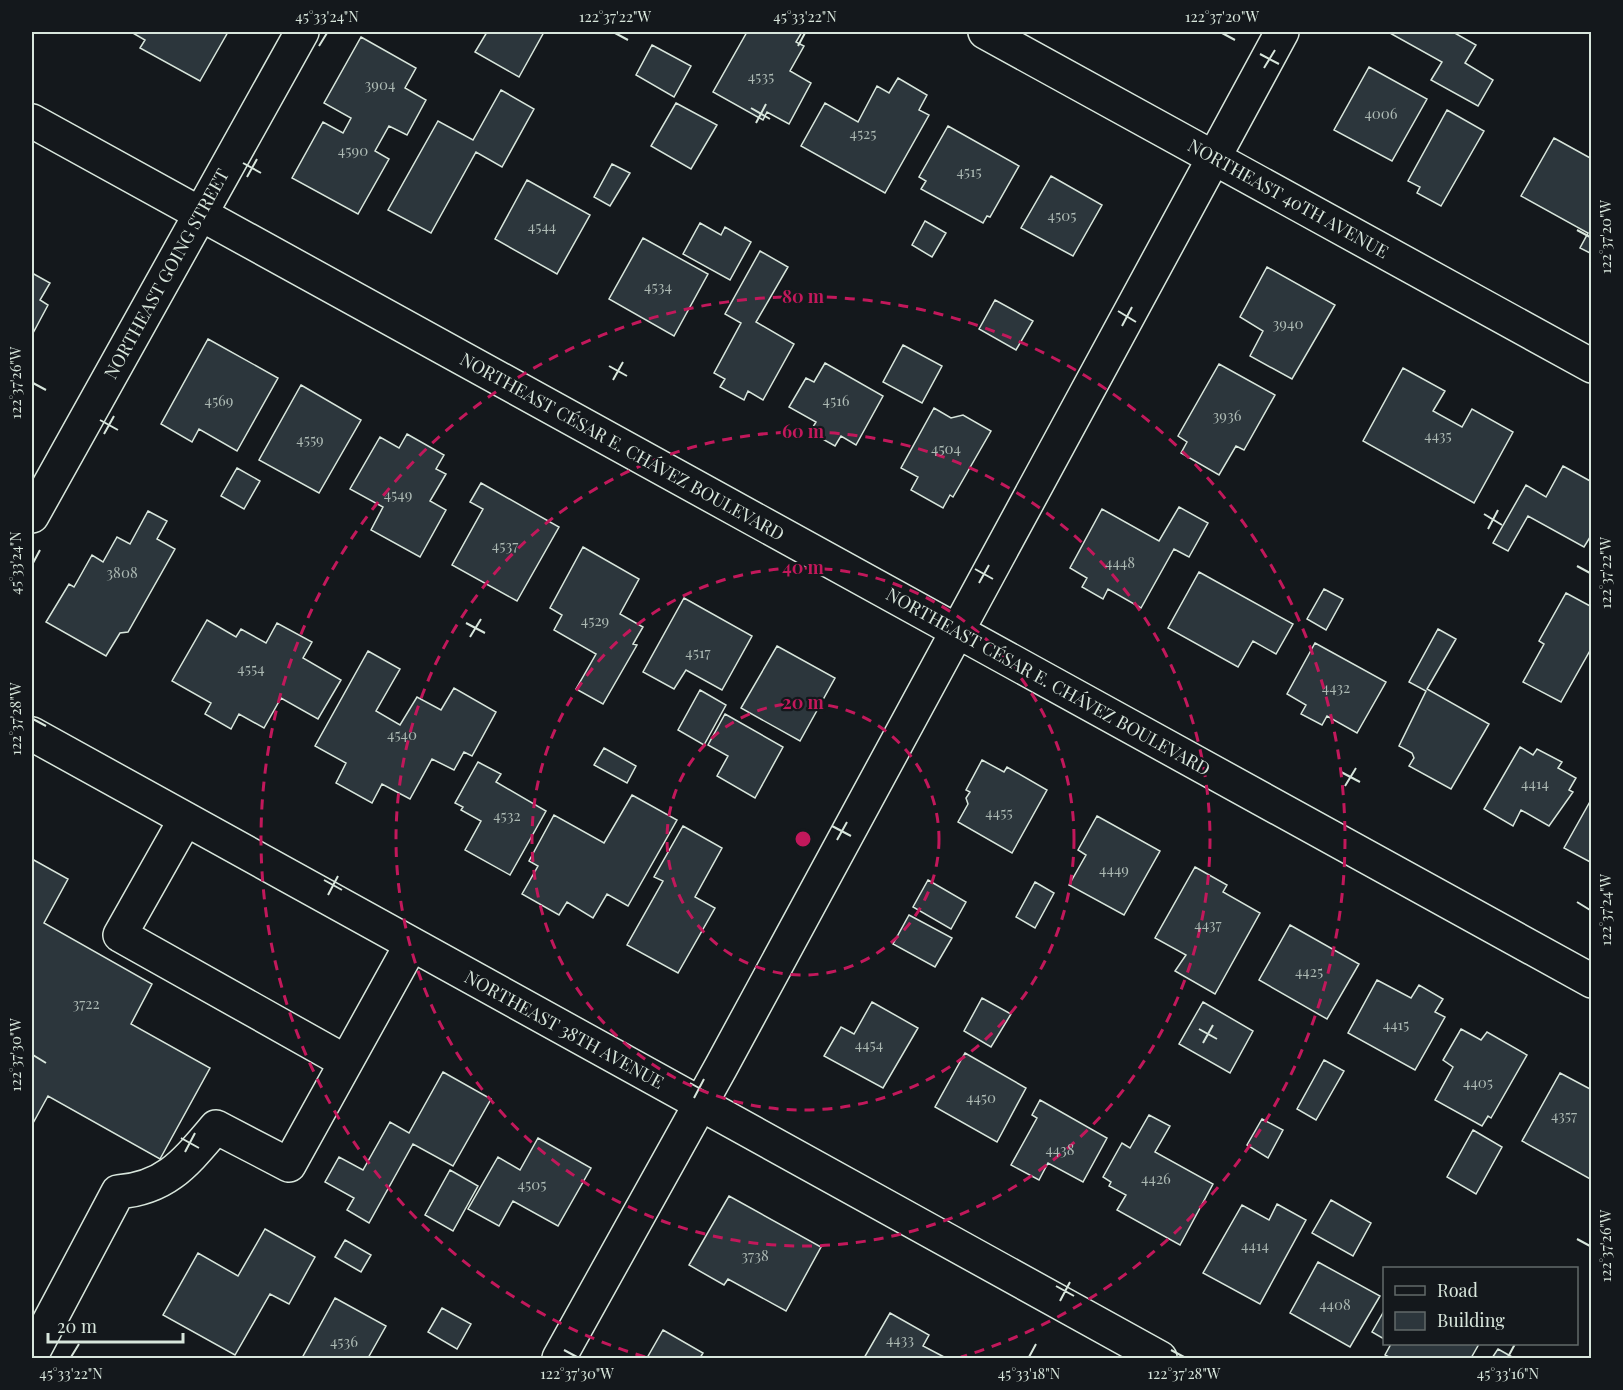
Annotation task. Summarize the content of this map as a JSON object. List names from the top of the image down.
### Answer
{
  "streets": {
    "street": [
      "NORTHEAST 40TH AVENUE",
      "NORTHEAST GOING STREET",
      "NORTHEAST CÉSAR E. CHÁVEZ BOULEVARD",
      "NORTHEAST 38TH AVENUE"
    ]
  },
  "crossings": [
    ["NORTHEAST GOING STREET", "NORTHEAST CÉSAR E. CHÁVEZ BOULEVARD"]
  ],
  "house_numbers": [
    "4535",
    "3904",
    "4006",
    "4525",
    "4590",
    "4515",
    "4505",
    "4544",
    "4534",
    "3940",
    "4569",
    "4516",
    "3936",
    "4435",
    "4559",
    "4504",
    "4549",
    "4537",
    "4448",
    "3808",
    "4529",
    "4517",
    "4554",
    "4432",
    "4540",
    "4414",
    "4455",
    "4532",
    "4449",
    "4437",
    "4425",
    "3722",
    "4415",
    "4454",
    "4405",
    "4450",
    "4357",
    "4438",
    "4426",
    "4505",
    "4414",
    "3738",
    "4408",
    "4433",
    "4536"
  ],
  "legend": ["Road", "Building"],
  "scale_bar": "20 m",
  "coordinates": [
    "45°33'24\"N",
    "122°37'22\"W",
    "45°33'22\"N",
    "122°37'20\"W",
    "122°37'26\"W",
    "122°37'28\"W",
    "122°37'24\"W",
    "122°37'30\"W",
    "45°33'18\"N",
    "45°33'16\"N"
  ],
  "rings": [
    "80 m",
    "60 m",
    "40 m",
    "20 m"
  ]
}
